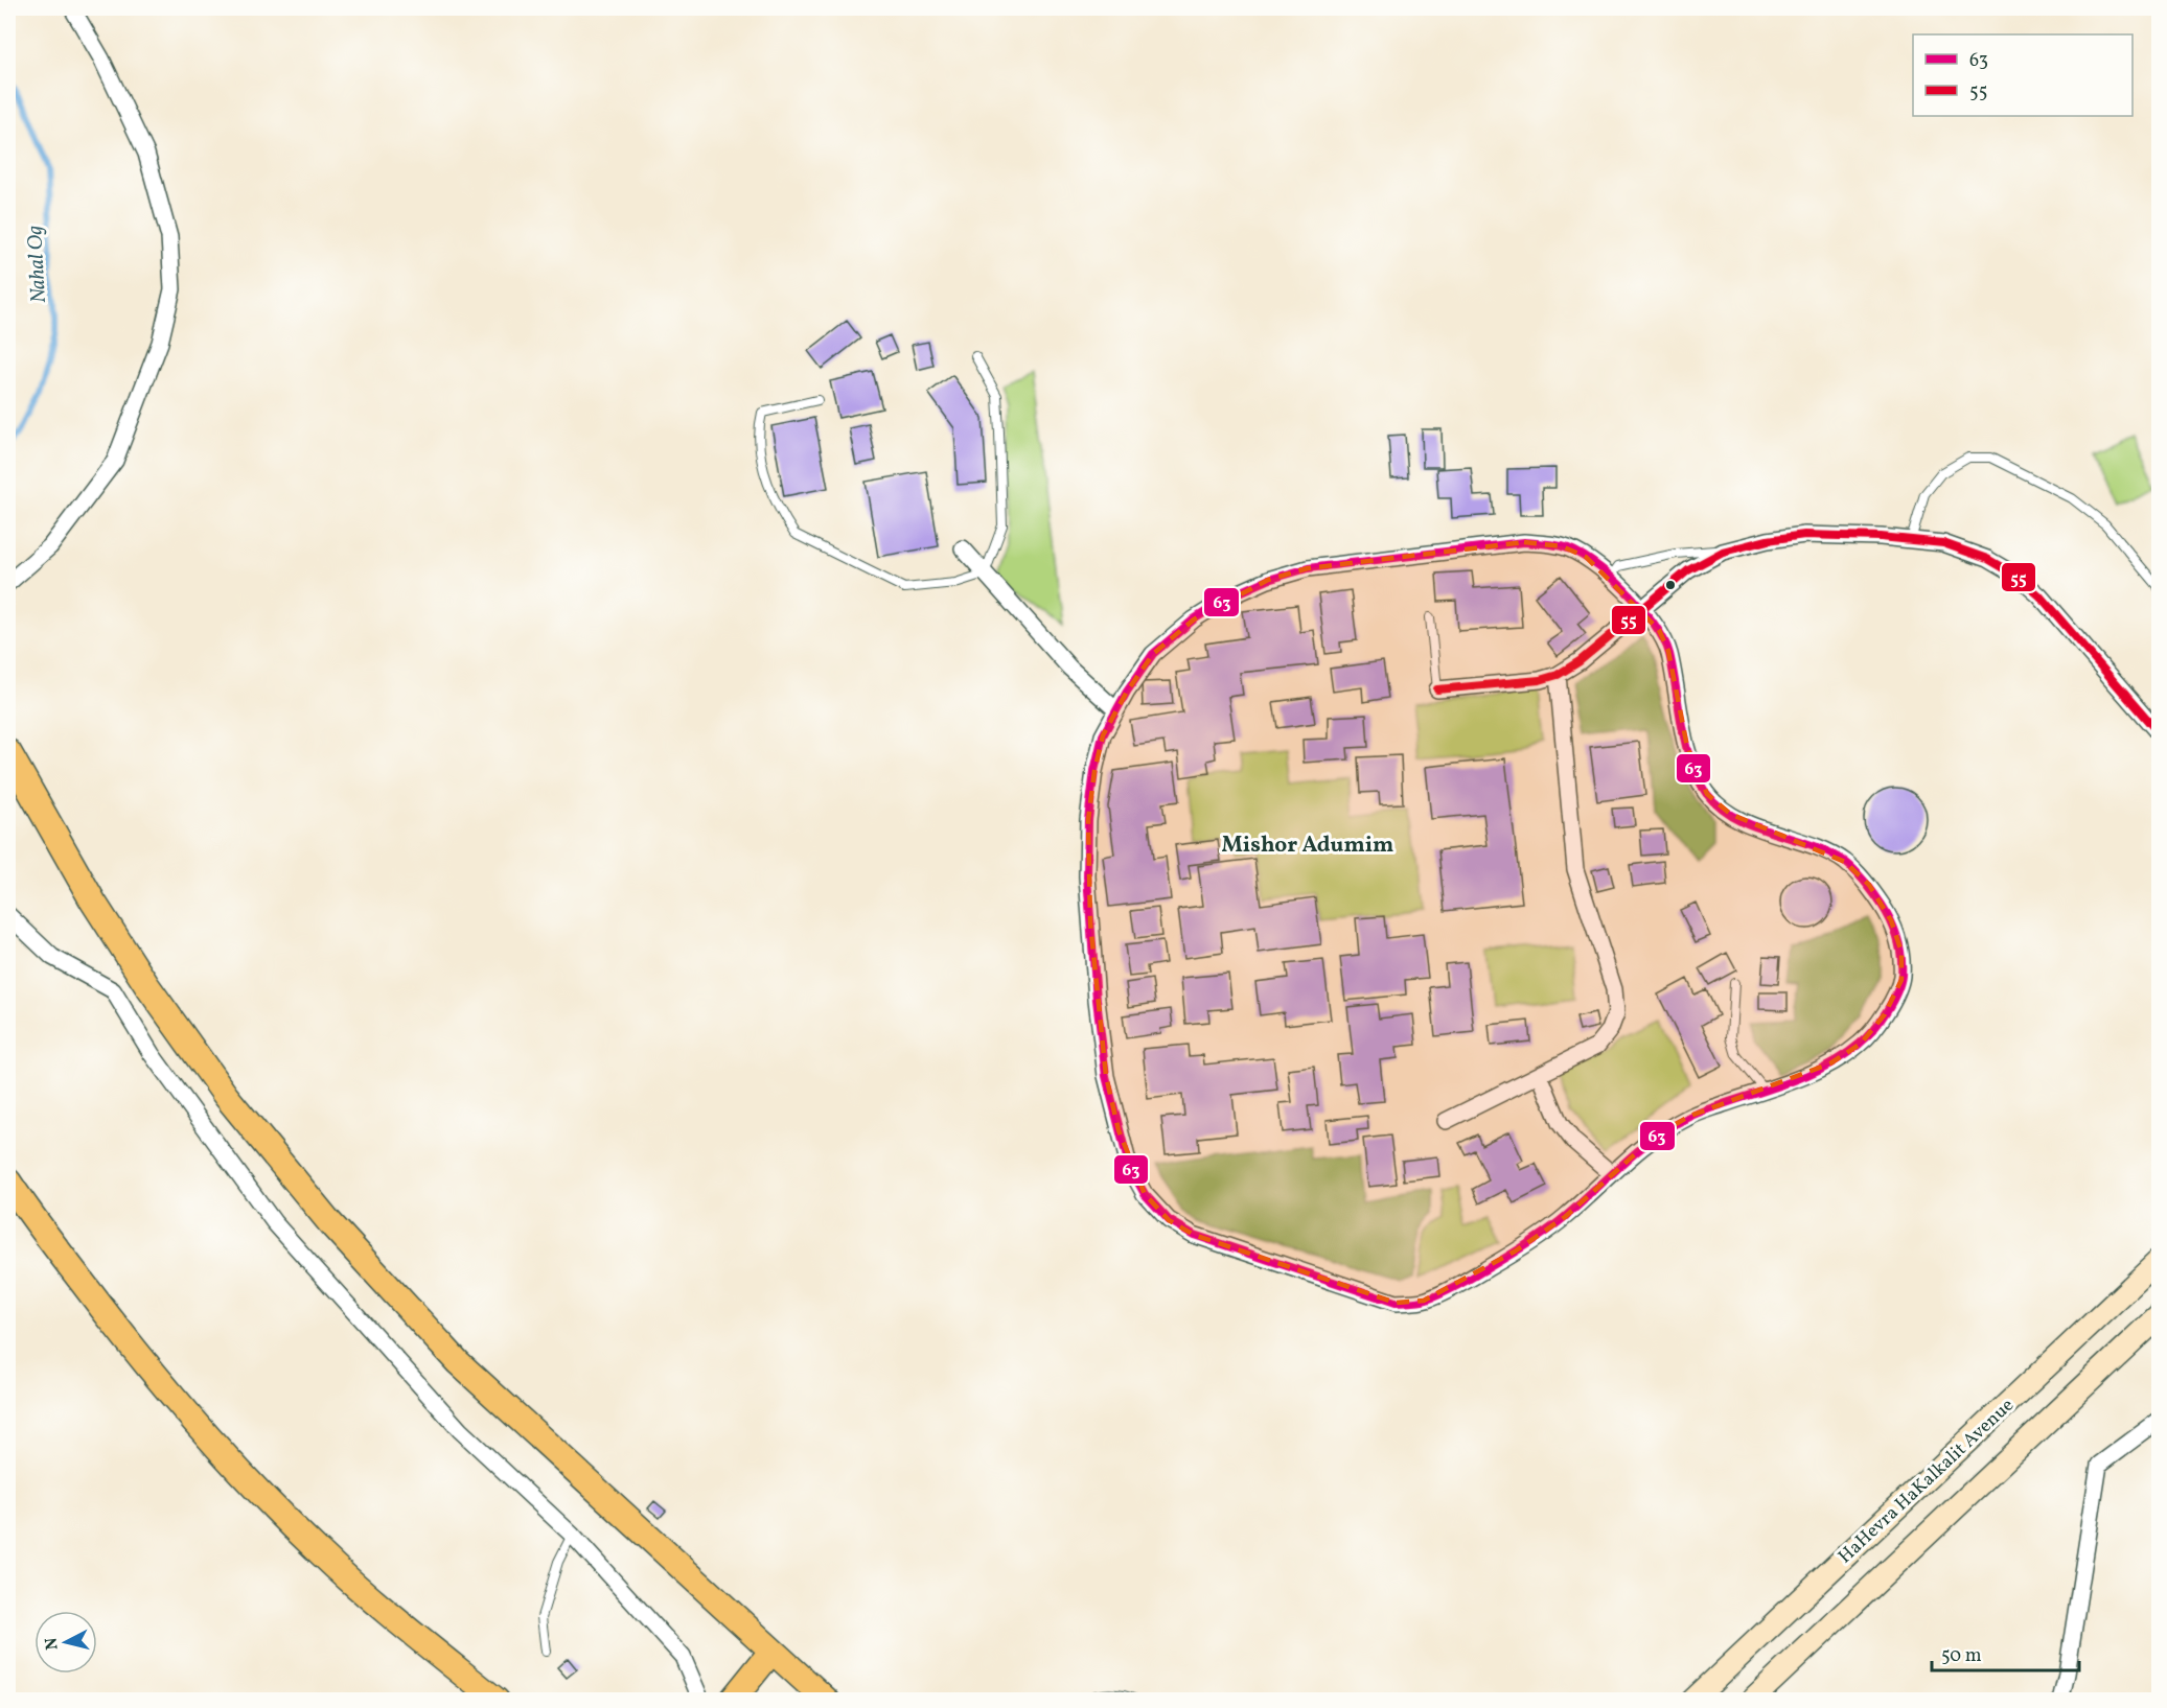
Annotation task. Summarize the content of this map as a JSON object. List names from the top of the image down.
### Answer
{
  "streets": {
    "main road": ["HaHevra HaKalkalit Avenue"]
  },
  "districts": ["Mishor Adumim"],
  "water": ["Nahal Og"],
  "lines": ["transit line 55", "transit line 63"],
  "legend": ["63", "55"],
  "scale_bar": "50 m",
  "north": "left"
}
